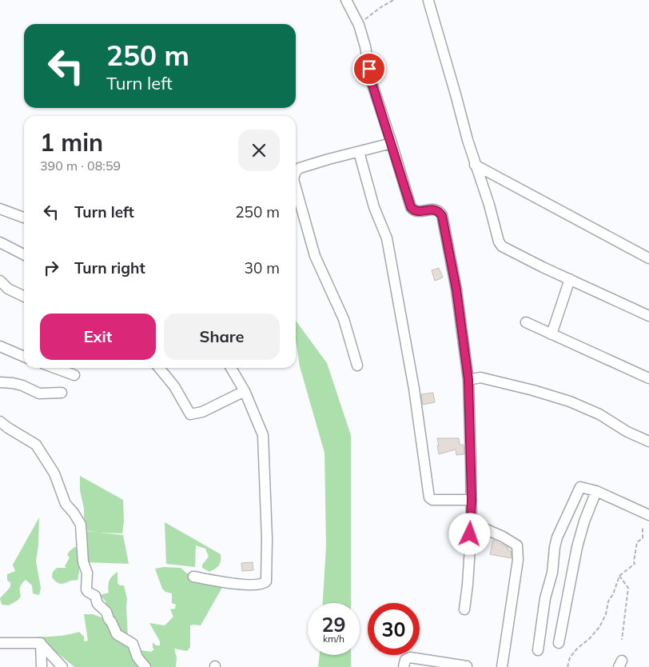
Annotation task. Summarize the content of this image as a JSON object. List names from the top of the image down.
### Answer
{
  "page": {
    "turn": ["250 m", "Turn left"],
    "heading": ["1 min", "390 m · 08:59"],
    "list": [
      {
        "name": "Turn left",
        "value": "250 m"
      },
      {
        "name": "Turn right",
        "value": "30 m"
      }
    ],
    "buttons": ["Exit", "Share"],
    "speed": "29 km/h",
    "limit": "30"
  }
}
